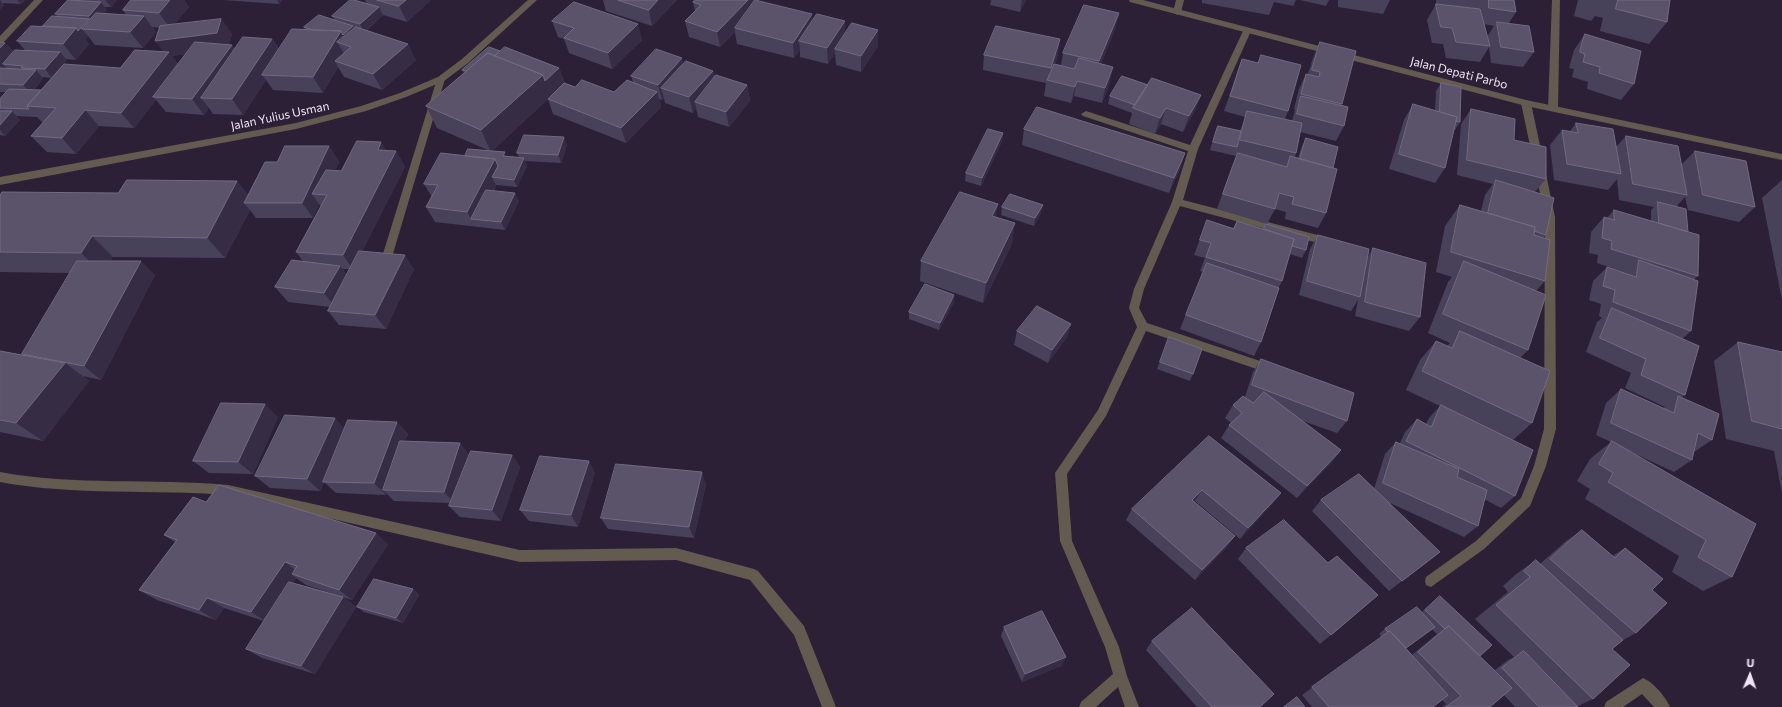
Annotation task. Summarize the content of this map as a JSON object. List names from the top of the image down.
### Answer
{
  "streets": {
    "street": ["Jalan Depati Parbo", "Jalan Yulius Usman"]
  },
  "north": "top"
}
